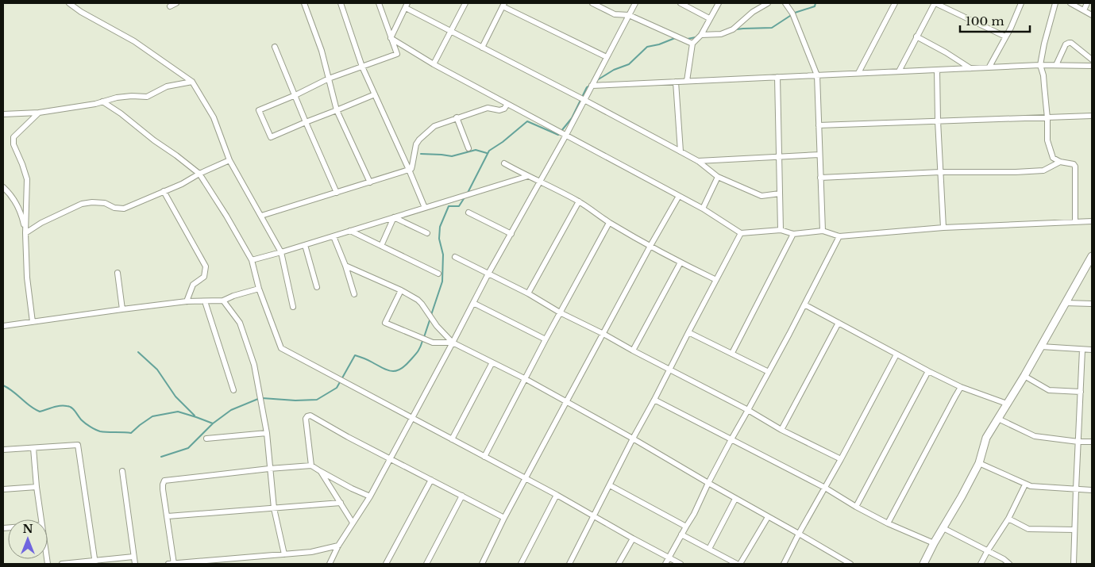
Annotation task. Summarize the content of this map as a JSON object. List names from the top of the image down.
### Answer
{
  "scale_bar": "100 m",
  "north": "top"
}
